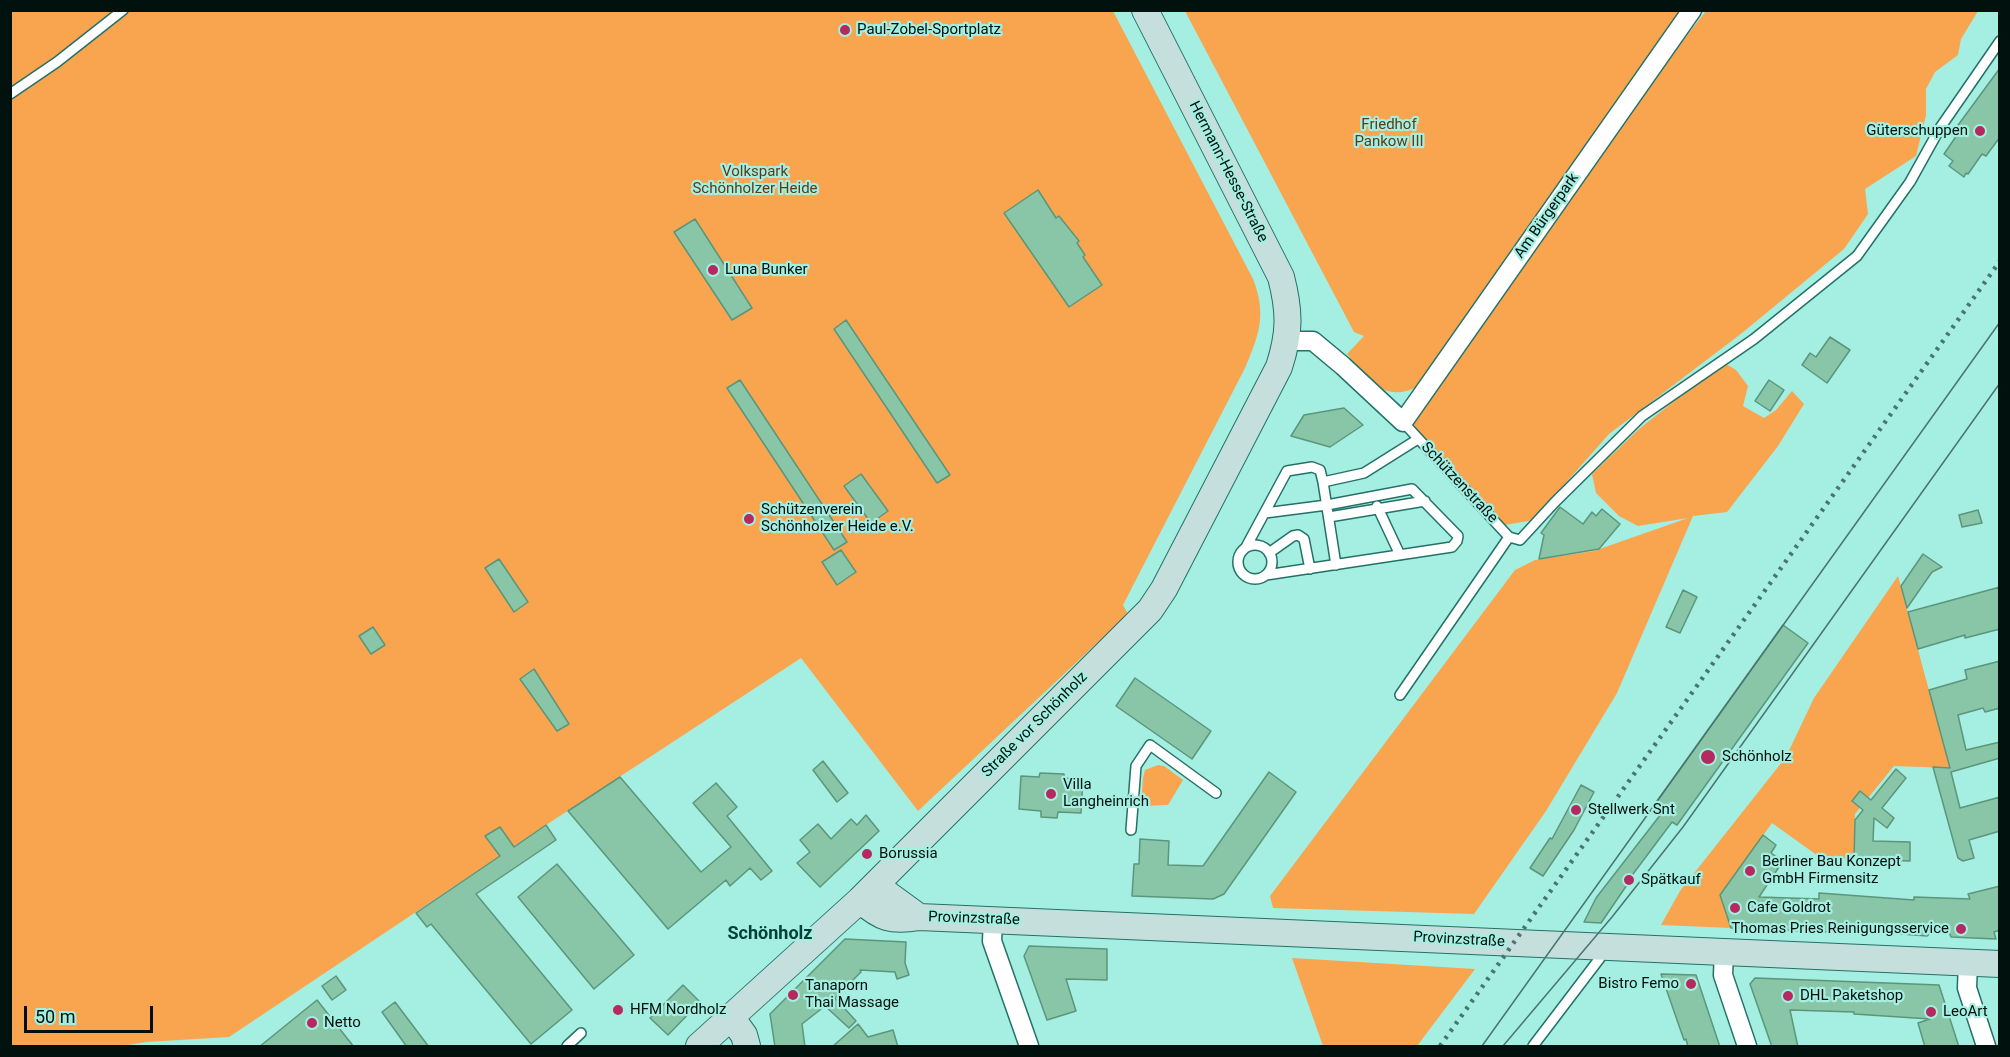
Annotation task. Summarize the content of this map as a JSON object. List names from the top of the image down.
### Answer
{
  "streets": {
    "main road": ["Hermann-Hesse-Straße", "Straße vor Schönholz", "Provinzstraße"],
    "street": ["Am Bürgerpark", "Schützenstraße"]
  },
  "crossings": [
    ["Hermann-Hesse-Straße", "Schützenstraße"],
    ["Hermann-Hesse-Straße", "Straße vor Schönholz"],
    ["Am Bürgerpark", "Schützenstraße"],
    ["Schützenstraße", "Straße vor Schönholz"],
    ["Straße vor Schönholz", "Provinzstraße"]
  ],
  "districts": ["Schönholz"],
  "parks": ["Friedhof Pankow III", "Volkspark Schönholzer Heide"],
  "places": [
    "Paul-Zobel-Sportplatz",
    "Güterschuppen",
    "Luna Bunker",
    "Schützenverein Schönholzer Heide e.V.",
    "Schönholz",
    "Villa Langheinrich",
    "Stellwerk Snt",
    "Borussia",
    "Berliner Bau Konzept GmbH Firmensitz",
    "Spätkauf",
    "Cafe Goldrot",
    "Thomas Pries Reinigungsservice",
    "Bistro Femo",
    "Tanaporn Thai Massage",
    "DHL Paketshop",
    "HFM Nordholz",
    "LeoArt",
    "Netto"
  ],
  "scale_bar": "50 m"
}
